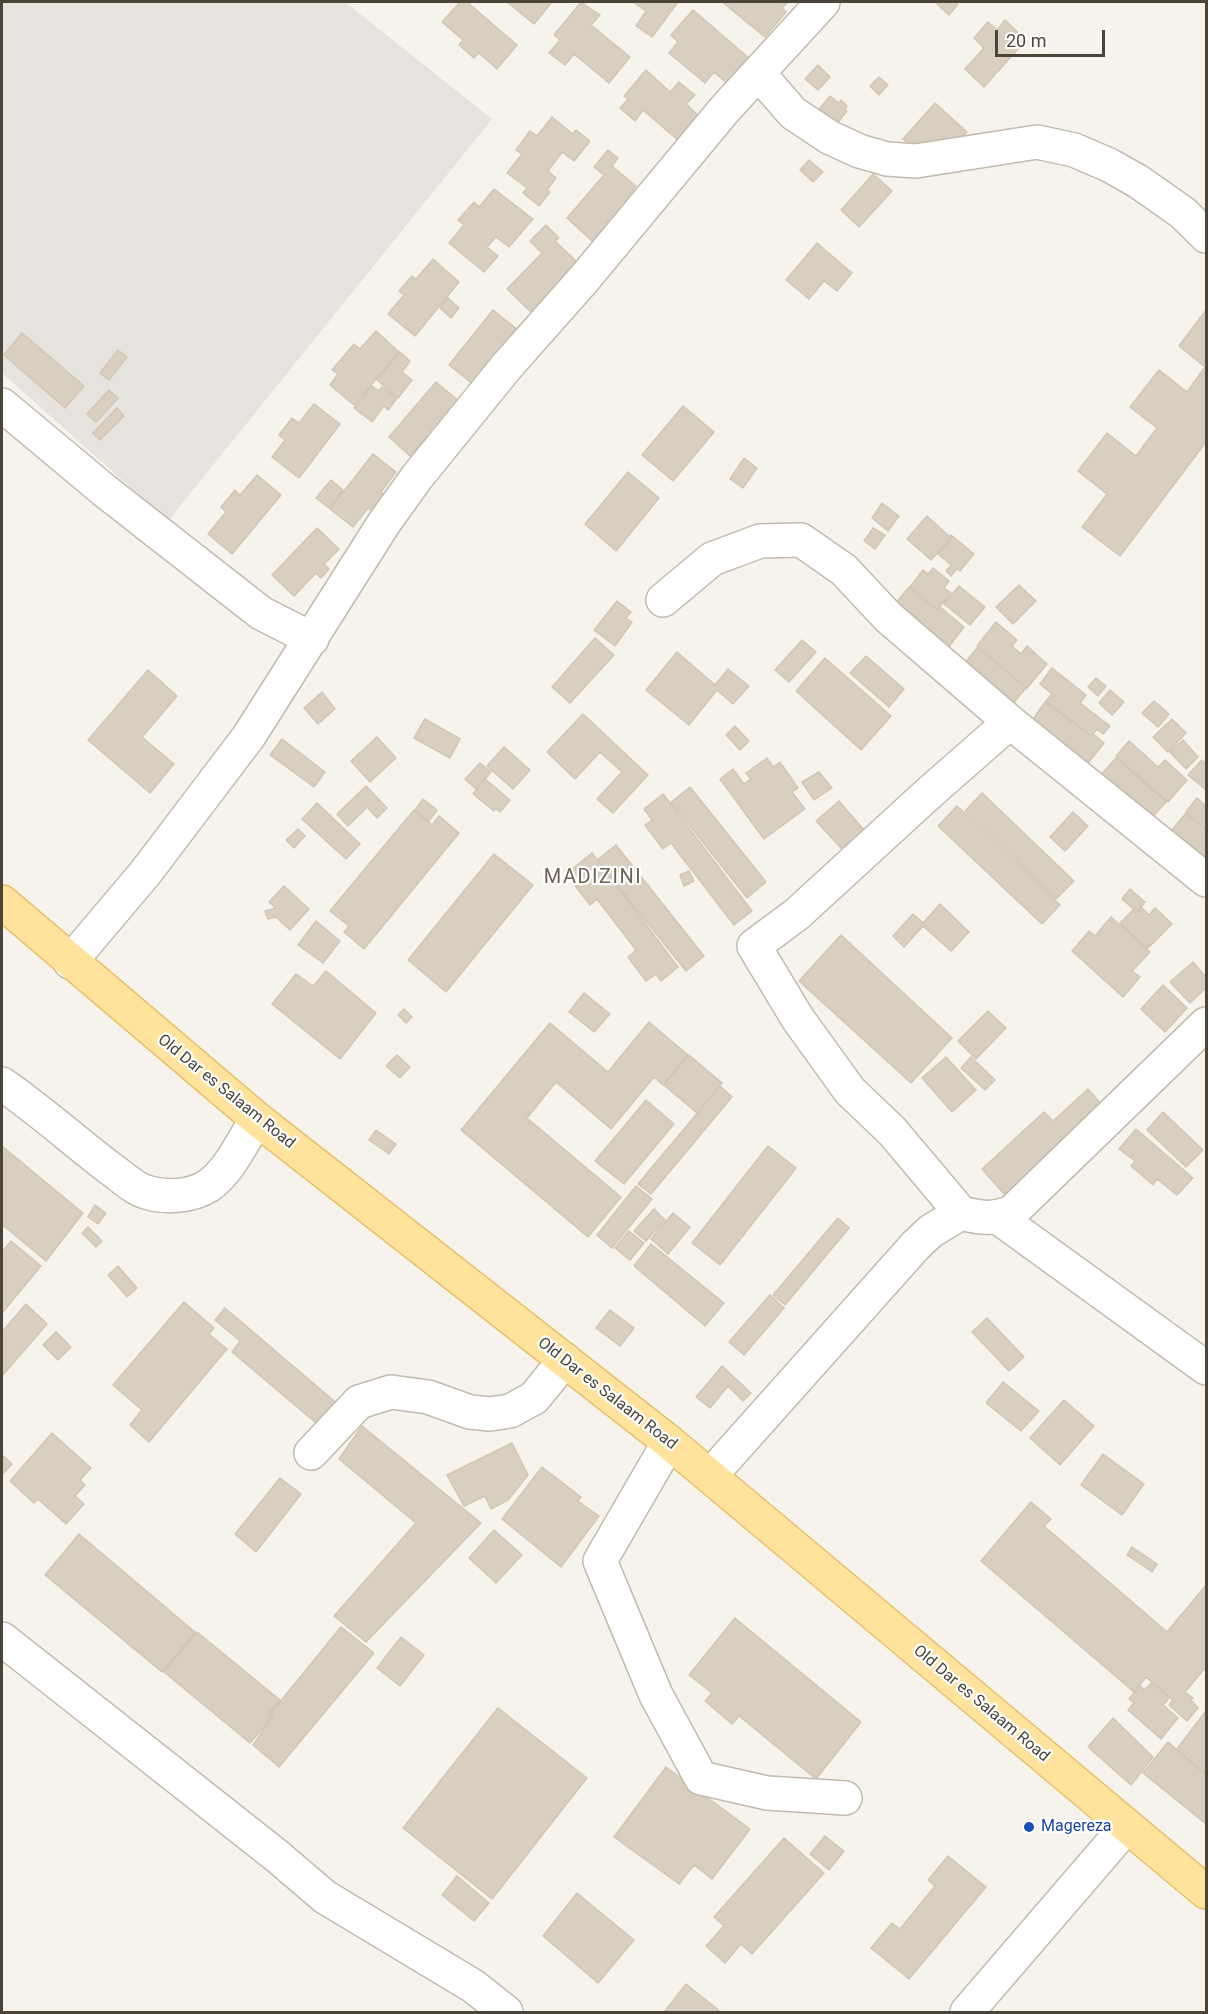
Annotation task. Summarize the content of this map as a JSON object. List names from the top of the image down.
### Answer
{
  "streets": {
    "main road": ["Old Dar es Salaam Road"]
  },
  "districts": ["MADIZINI"],
  "places": ["Magereza"],
  "scale_bar": "20 m"
}
